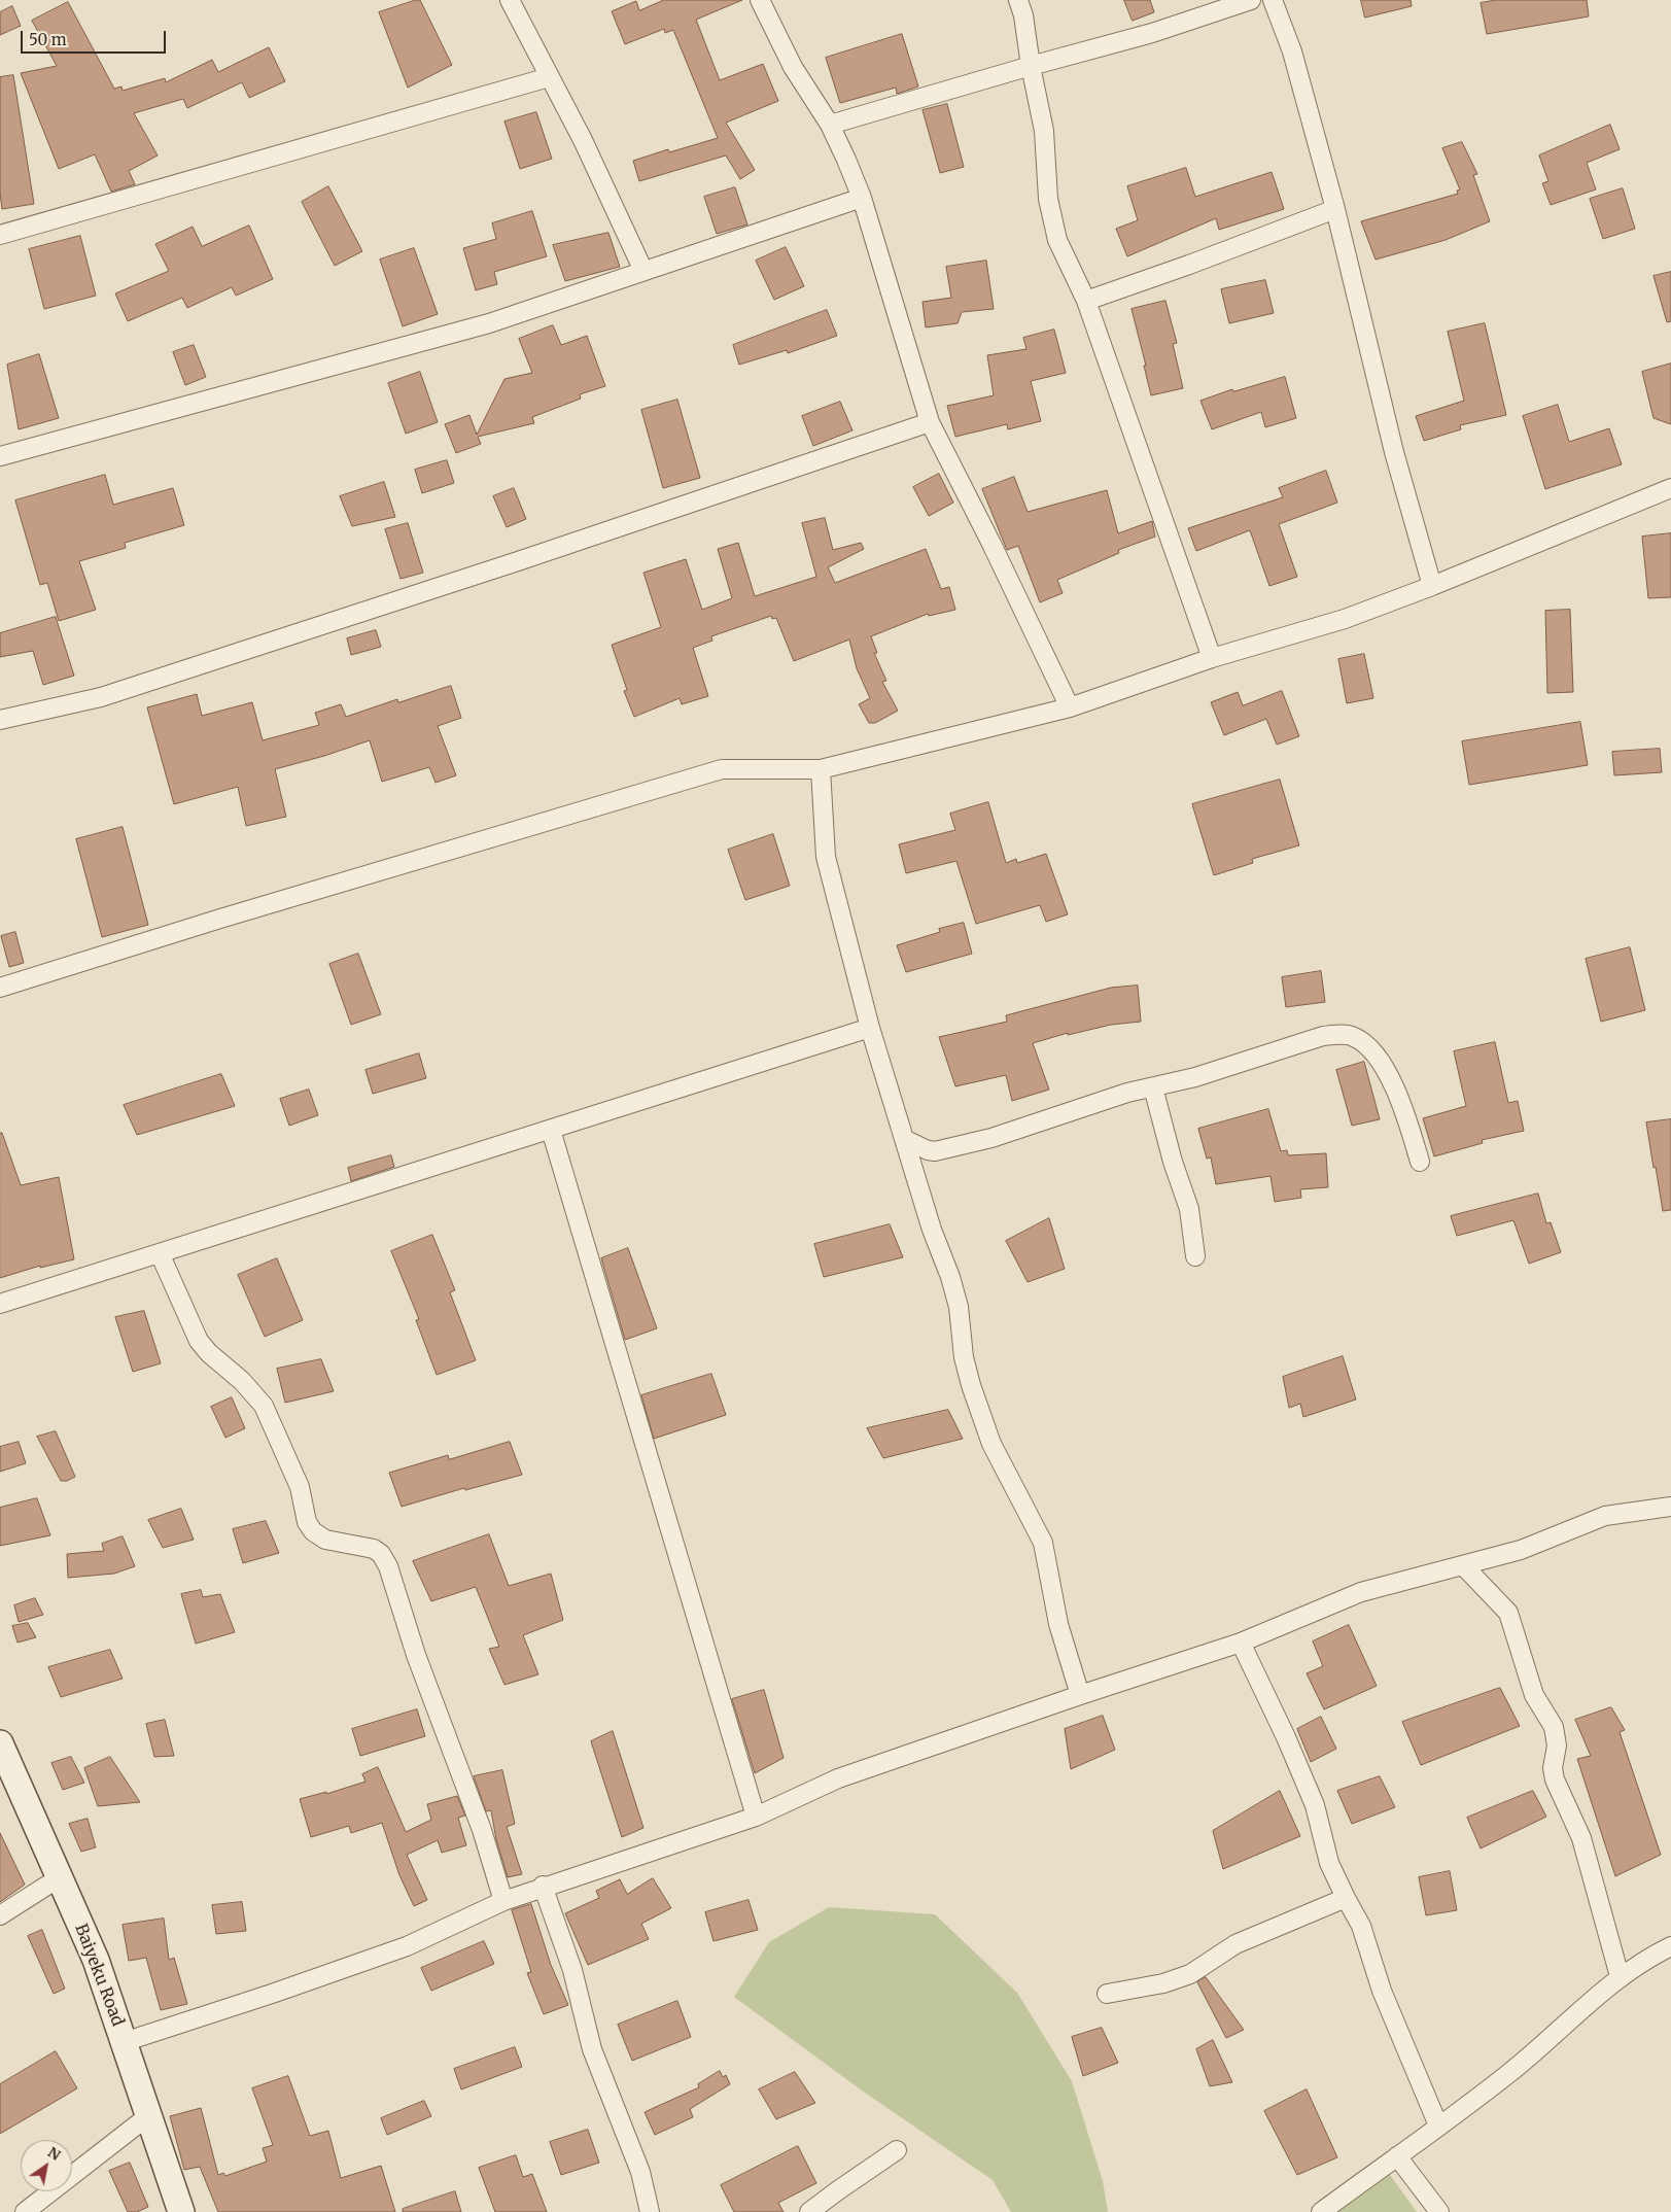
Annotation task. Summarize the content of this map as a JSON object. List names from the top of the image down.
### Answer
{
  "streets": {
    "main road": ["Baiyeku Road"]
  },
  "scale_bar": "50 m",
  "north": "top right"
}
